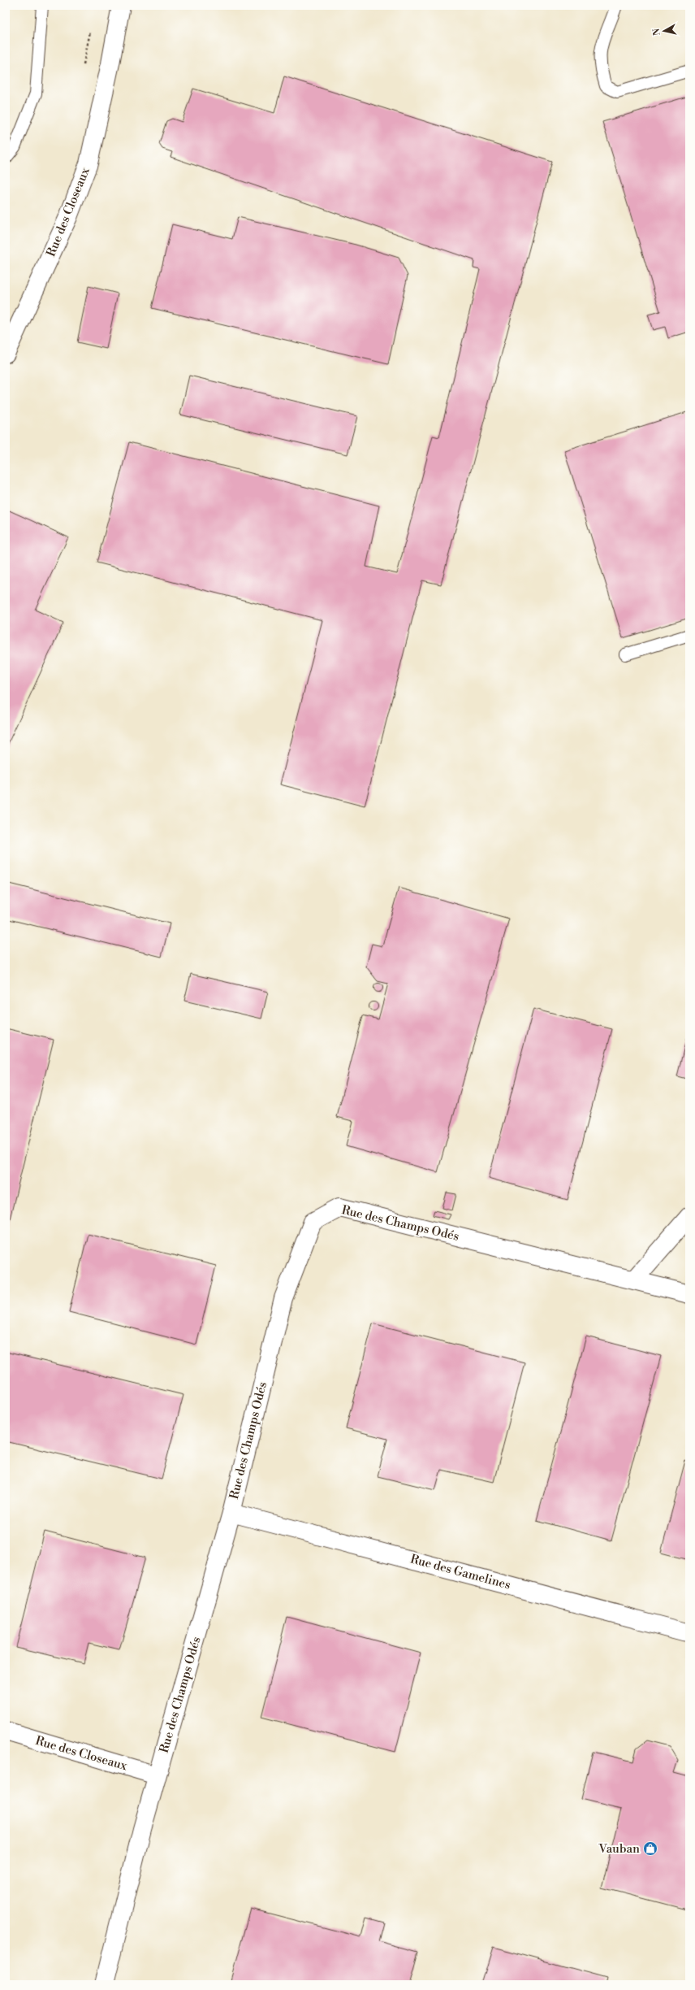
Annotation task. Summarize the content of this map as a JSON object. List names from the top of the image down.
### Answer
{
  "streets": {
    "street": ["Rue des Closeaux", "Rue des Champs Odés", "Rue des Gamelines"]
  },
  "crossings": [
    ["Rue des Closeaux", "Rue des Champs Odés"],
    ["Rue des Champs Odés", "Rue des Gamelines"]
  ],
  "places": {
    "shop": ["Vauban"]
  },
  "north": "left"
}
